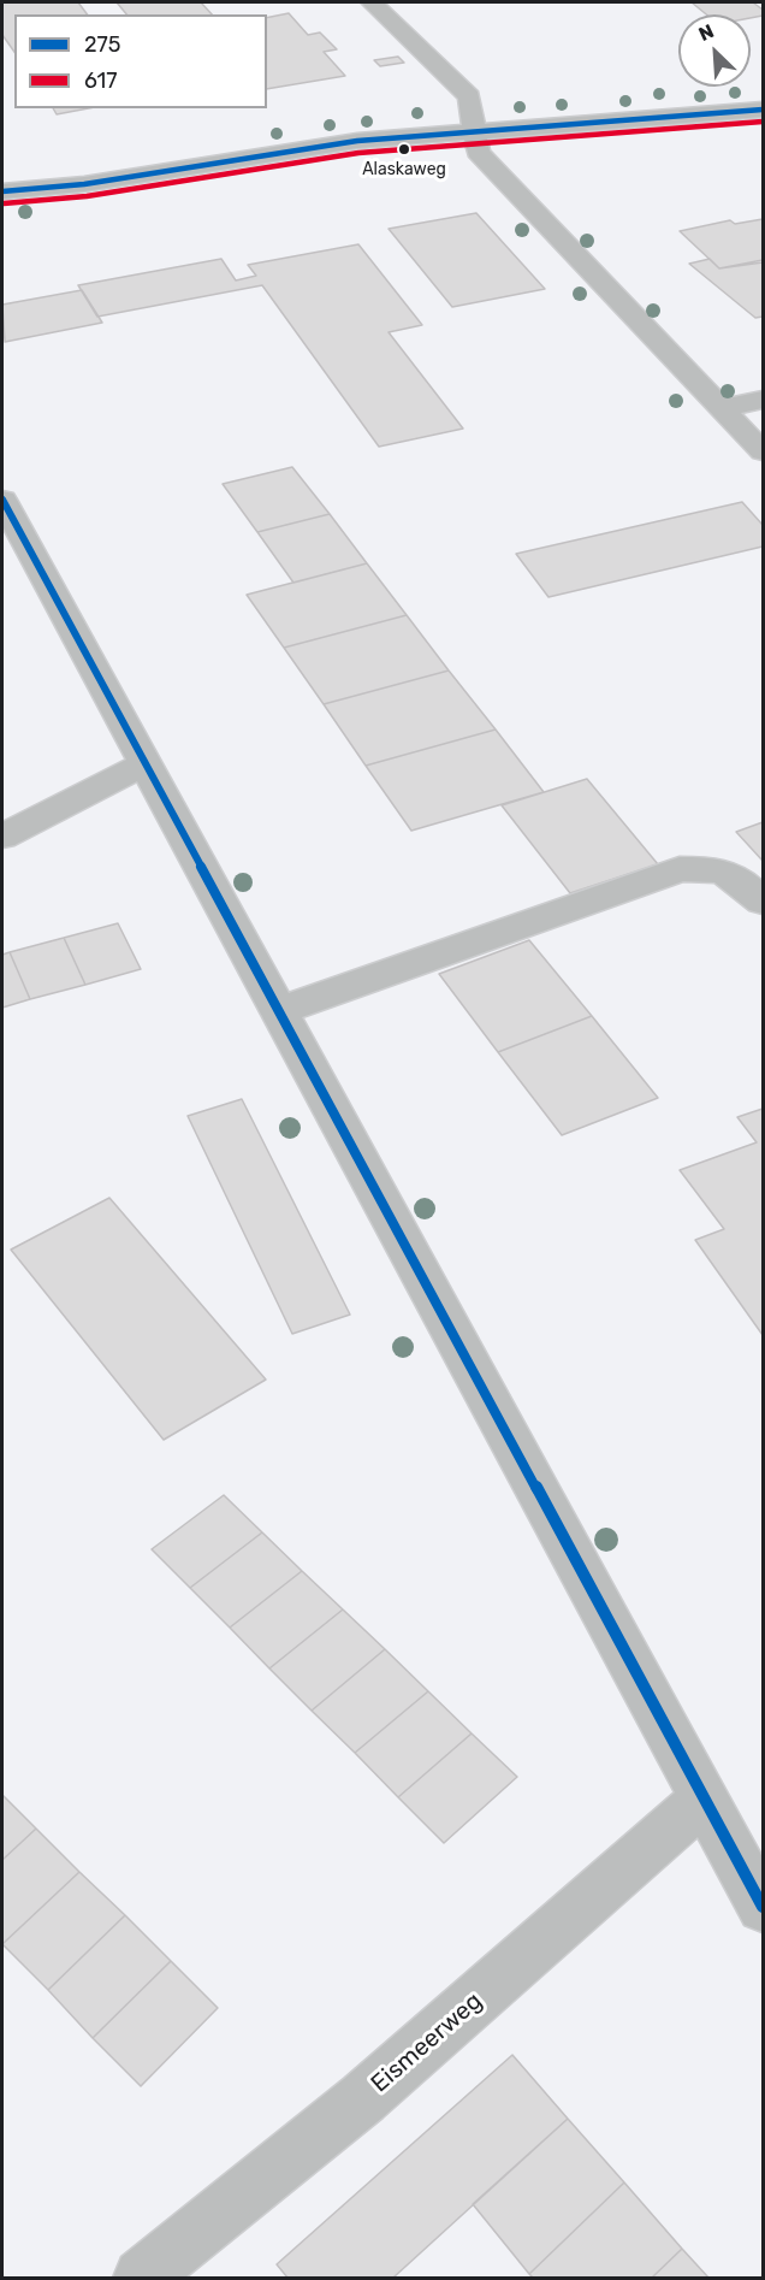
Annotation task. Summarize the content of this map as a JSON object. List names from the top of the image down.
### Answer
{
  "streets": {
    "street": ["Eismeerweg"]
  },
  "places": ["Alaskaweg"],
  "lines": ["transit line 275", "transit line 617"],
  "legend": ["275", "617"],
  "north": "top left"
}
